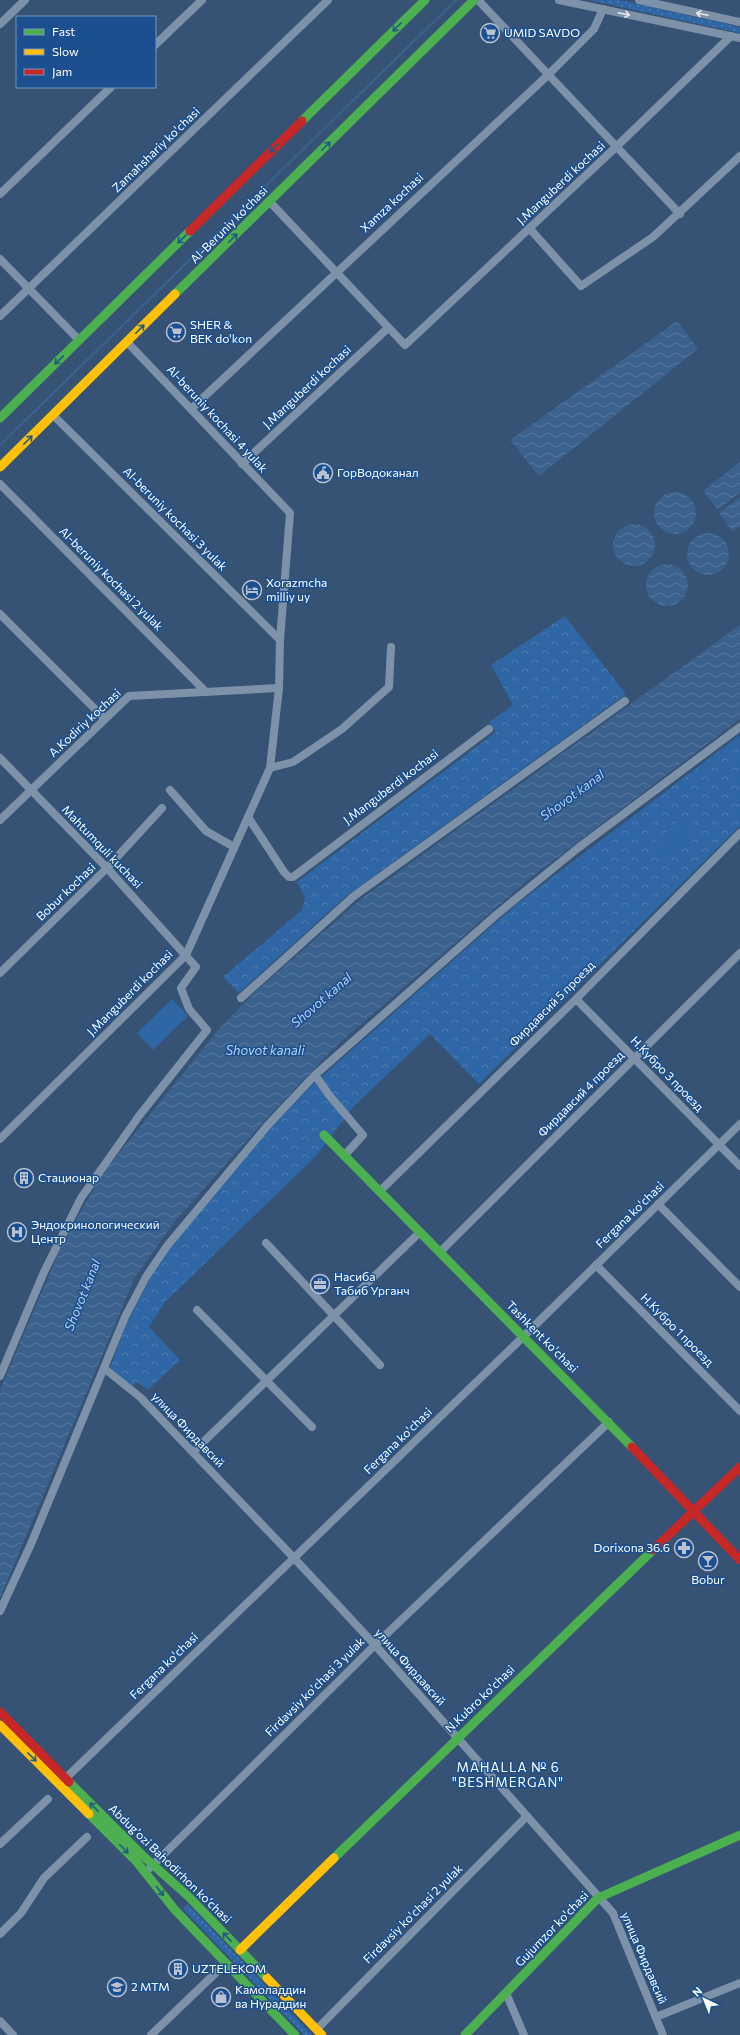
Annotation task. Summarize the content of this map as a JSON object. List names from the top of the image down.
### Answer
{
  "streets": {
    "main road": [
      "Al-Beruniy ko’chasi",
      "Tashkent ko'chasi",
      "N.Kubro ko'chasi",
      "Abdug’ozi Bahodirhon ko’chasi",
      "Gujumzor ko'chasi"
    ],
    "street": [
      "Zamahshariy ko'chasi",
      "J.Manguberdi kochasi",
      "Xamza kochasi",
      "Al-beruniy kochasi 4 yulak",
      "Al-beruniy kochasi 3 yulak",
      "Al-beruniy kochasi 2 yulak",
      "A.Kodiriy kochasi",
      "Mahtumquli kuchasi",
      "Bobur kochasi",
      "Фирдавсий 5 проезд",
      "Н.Кубро 3 проезд",
      "Фирдавсий 4 проезд",
      "Fergana ko'chasi",
      "Н.Кубро 1 проезд",
      "улица Фирдавсий",
      "Firdavsiy ko'chasi 3 yulak",
      "Firdavsiy ko'chasi 2 yulak"
    ]
  },
  "crossings": [
    ["J.Manguberdi kochasi", "Al-beruniy kochasi 4 yulak"],
    ["J.Manguberdi kochasi", "Al-beruniy kochasi 3 yulak"],
    ["J.Manguberdi kochasi", "A.Kodiriy kochasi"],
    ["J.Manguberdi kochasi", "Mahtumquli kuchasi"],
    ["Xamza kochasi", "Al-beruniy kochasi 4 yulak"],
    ["Al-Beruniy ko’chasi", "Al-beruniy kochasi 4 yulak"],
    ["Al-Beruniy ko’chasi", "Al-beruniy kochasi 3 yulak"],
    ["Al-beruniy kochasi 2 yulak", "A.Kodiriy kochasi"],
    ["A.Kodiriy kochasi", "Mahtumquli kuchasi"],
    ["Mahtumquli kuchasi", "Bobur kochasi"],
    ["Фирдавсий 5 проезд", "Н.Кубро 3 проезд"],
    ["Фирдавсий 5 проезд", "Tashkent ko'chasi"],
    ["Н.Кубро 3 проезд", "Фирдавсий 4 проезд"],
    ["Н.Кубро 3 проезд", "Fergana ko'chasi"],
    ["Фирдавсий 4 проезд", "Tashkent ko'chasi"],
    ["Fergana ko'chasi", "Н.Кубро 1 проезд"],
    ["Fergana ko'chasi", "Tashkent ko'chasi"],
    ["Fergana ko'chasi", "улица Фирдавсий"],
    ["Tashkent ko'chasi", "Firdavsiy ko'chasi 3 yulak"],
    ["Tashkent ko'chasi", "N.Kubro ko'chasi"],
    ["улица Фирдавсий", "Firdavsiy ko'chasi 3 yulak"],
    ["улица Фирдавсий", "N.Kubro ko'chasi"],
    ["улица Фирдавсий", "Firdavsiy ko'chasi 2 yulak"],
    ["улица Фирдавсий", "Gujumzor ko'chasi"],
    ["Firdavsiy ko'chasi 3 yulak", "Abdug’ozi Bahodirhon ko’chasi"],
    ["N.Kubro ko'chasi", "Abdug’ozi Bahodirhon ko’chasi"],
    ["Abdug’ozi Bahodirhon ko’chasi", "Firdavsiy ko'chasi 2 yulak"]
  ],
  "districts": ["MAHALLA № 6 \"BESHMERGAN\""],
  "water": ["Shovot kanal", "Shovot kanali"],
  "places": {
    "supermarket": ["UMID SAVDO", "SHER & BEK do'kon"],
    "public building": ["ГорВодоканал"],
    "hotel": ["Xorazmcha milliy uy"],
    "building": ["Стационар", "UZTELEKOM"],
    "hospital": ["Эндокринологический Центр"],
    "office": ["Насиба Табиб Урганч"],
    "pharmacy": ["Dorixona 36.6"],
    "bar": ["Bobur"],
    "school or university": ["2 MTM"],
    "shop": ["Камоладдин ва Нураддин"]
  },
  "legend": ["Fast", "Slow", "Jam"],
  "north": "top left"
}
